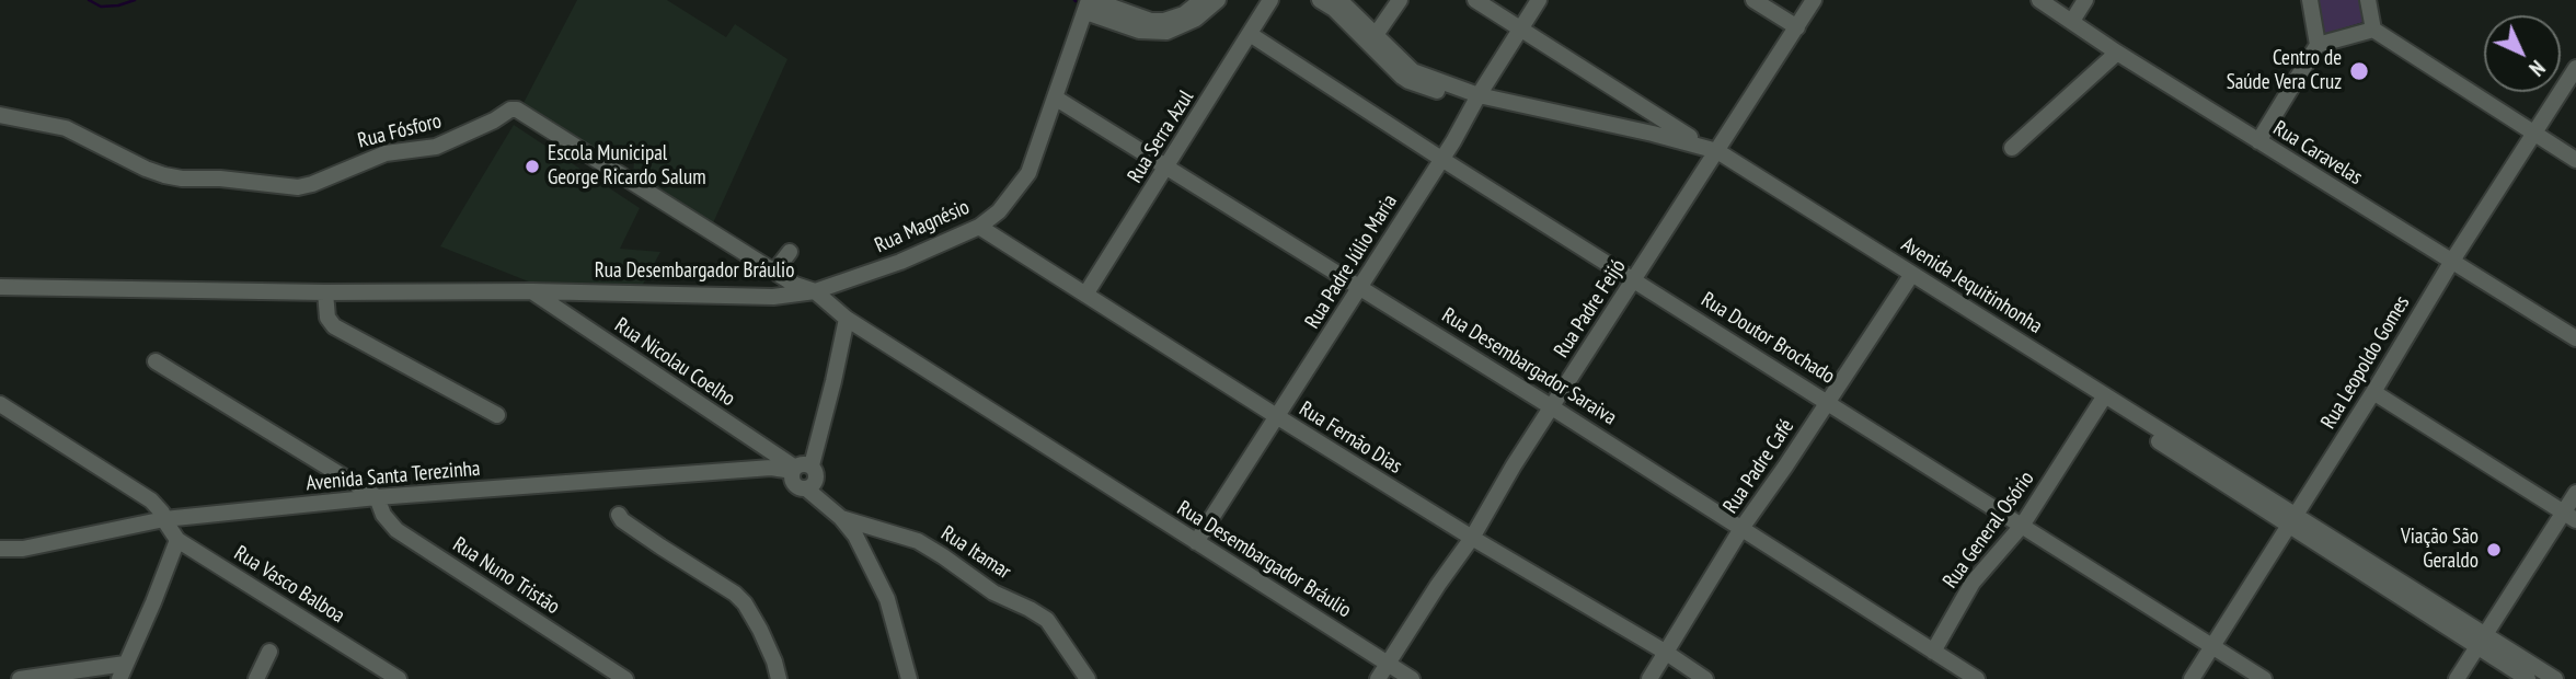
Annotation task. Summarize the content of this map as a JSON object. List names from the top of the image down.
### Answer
{
  "streets": {
    "street": [
      "Rua Fósforo",
      "Rua Serra Azul",
      "Rua Caravelas",
      "Rua Magnésio",
      "Rua Padre Júlio Maria",
      "Rua Desembargador Bráulio",
      "Avenida Jequitinhonha",
      "Rua Padre Feijó",
      "Rua Doutor Brochado",
      "Rua Nicolau Coelho",
      "Rua Leopoldo Gomes",
      "Rua Desembargador Saraiva",
      "Rua Fernão Dias",
      "Rua Padre Café",
      "Avenida Santa Terezinha",
      "Rua General Osório",
      "Rua Itamar",
      "Rua Nuno Tristão",
      "Rua Vasco Balboa"
    ]
  },
  "crossings": [
    ["Rua Fósforo", "Rua Magnésio"],
    ["Rua Fósforo", "Rua Desembargador Bráulio"],
    ["Rua Serra Azul", "Rua Doutor Brochado"],
    ["Rua Serra Azul", "Rua Desembargador Saraiva"],
    ["Rua Serra Azul", "Rua Fernão Dias"],
    ["Rua Caravelas", "Rua Leopoldo Gomes"],
    ["Rua Magnésio", "Rua Desembargador Bráulio"],
    ["Rua Magnésio", "Rua Desembargador Saraiva"],
    ["Rua Magnésio", "Rua Fernão Dias"],
    ["Rua Padre Júlio Maria", "Rua Desembargador Bráulio"],
    ["Rua Padre Júlio Maria", "Avenida Jequitinhonha"],
    ["Rua Padre Júlio Maria", "Rua Doutor Brochado"],
    ["Rua Padre Júlio Maria", "Rua Desembargador Saraiva"],
    ["Rua Padre Júlio Maria", "Rua Fernão Dias"],
    ["Rua Desembargador Bráulio", "Rua Padre Feijó"],
    ["Rua Desembargador Bráulio", "Rua Nicolau Coelho"],
    ["Avenida Jequitinhonha", "Rua Padre Feijó"],
    ["Avenida Jequitinhonha", "Rua Leopoldo Gomes"],
    ["Avenida Jequitinhonha", "Rua Padre Café"],
    ["Avenida Jequitinhonha", "Rua General Osório"],
    ["Rua Padre Feijó", "Rua Doutor Brochado"],
    ["Rua Padre Feijó", "Rua Desembargador Saraiva"],
    ["Rua Padre Feijó", "Rua Fernão Dias"],
    ["Rua Doutor Brochado", "Rua Leopoldo Gomes"],
    ["Rua Doutor Brochado", "Rua Padre Café"],
    ["Rua Doutor Brochado", "Rua General Osório"],
    ["Rua Nicolau Coelho", "Avenida Santa Terezinha"],
    ["Rua Nicolau Coelho", "Rua Itamar"],
    ["Rua Desembargador Saraiva", "Rua Padre Café"],
    ["Rua Desembargador Saraiva", "Rua General Osório"],
    ["Rua Fernão Dias", "Rua Padre Café"],
    ["Avenida Santa Terezinha", "Rua Nuno Tristão"],
    ["Avenida Santa Terezinha", "Rua Vasco Balboa"]
  ],
  "places": ["Centro de Saúde Vera Cruz", "Escola Municipal George Ricardo Salum", "Viação São Geraldo"],
  "north": "bottom right"
}
